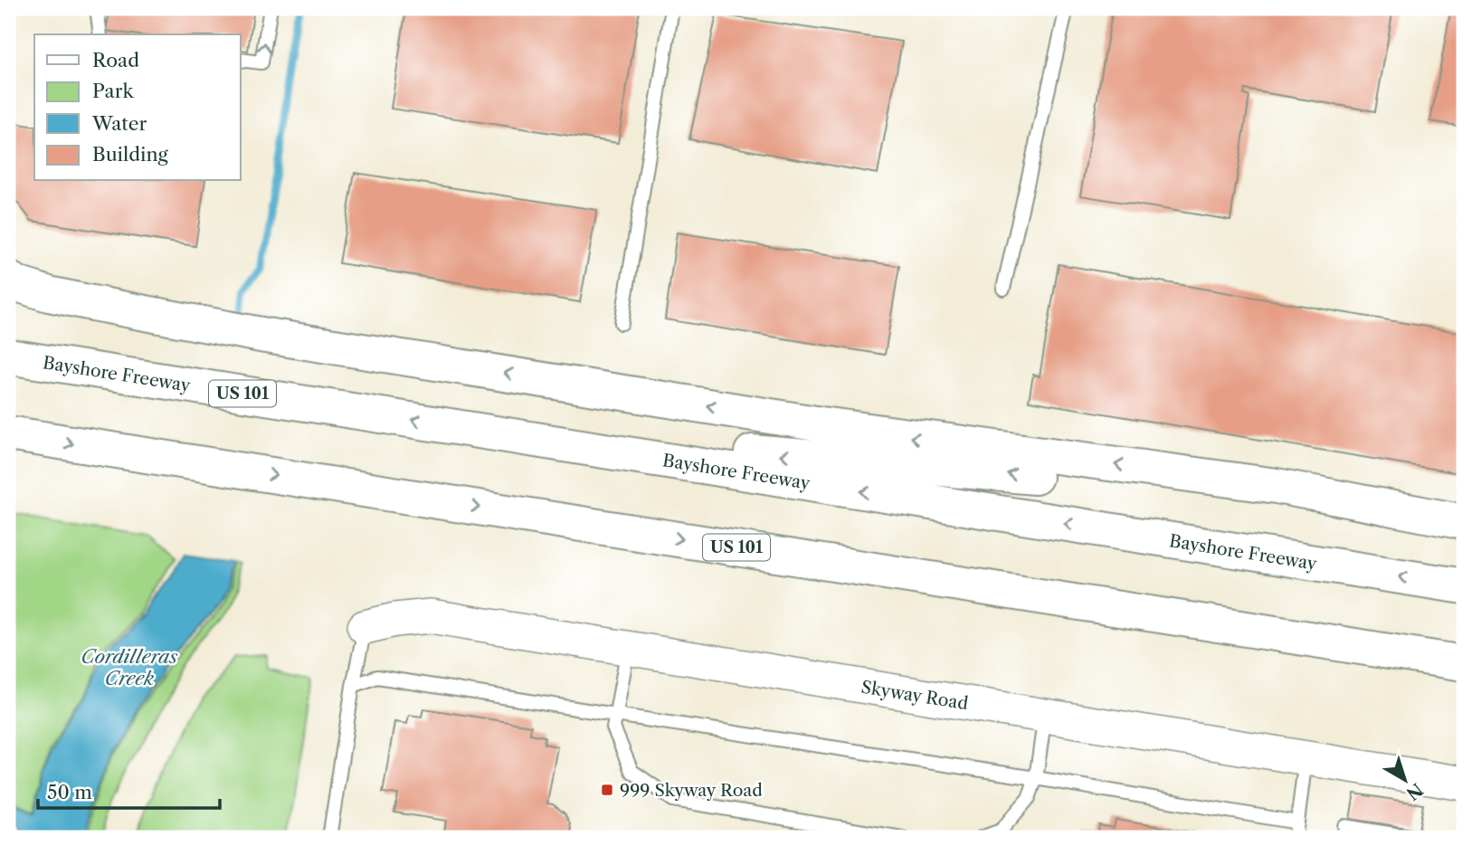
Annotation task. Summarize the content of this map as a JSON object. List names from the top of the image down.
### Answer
{
  "streets": {
    "highway": ["Bayshore Freeway", "US 101"],
    "street": ["Skyway Road"]
  },
  "water": ["Cordilleras Creek"],
  "places": {
    "transit": ["999 Skyway Road"]
  },
  "legend": [
    "Road",
    "Park",
    "Water",
    "Building"
  ],
  "scale_bar": "50 m",
  "north": "bottom right"
}
